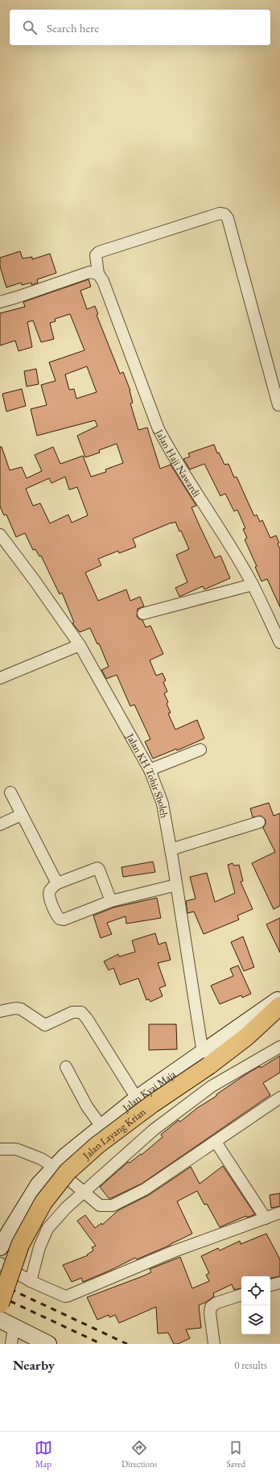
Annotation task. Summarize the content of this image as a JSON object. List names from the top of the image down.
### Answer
{
  "streets": {
    "main road": ["Jalan Layang Krian"],
    "street": ["Jalan Haji Nawardi", "Jalan KH Tohir Sholeh", "Jalan Kyai Maja"]
  },
  "crossings": [
    ["Jalan KH Tohir Sholeh", "Jalan Kyai Maja"],
    ["Jalan KH Tohir Sholeh", "Jalan Layang Krian"],
    ["Jalan Kyai Maja", "Jalan Layang Krian"]
  ],
  "page": {
    "search": "Search here",
    "heading": ["Nearby", "0 results"],
    "nav": ["Map", "Directions", "Saved"]
  }
}
